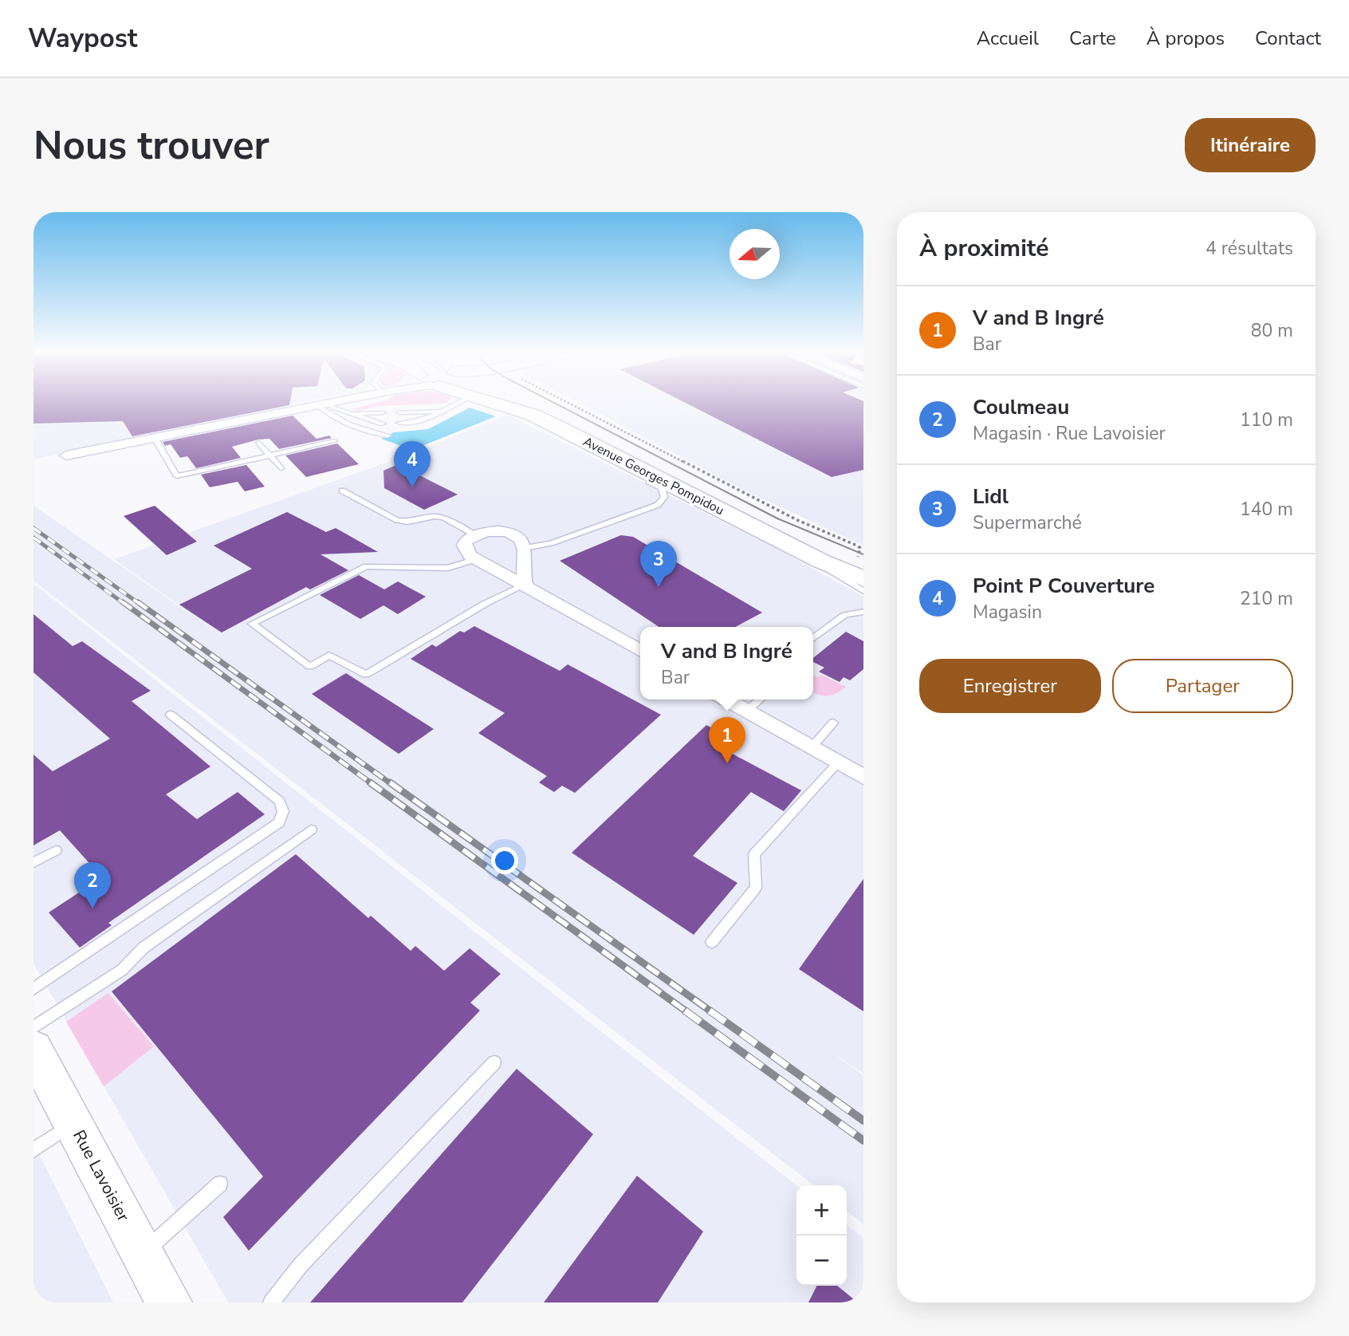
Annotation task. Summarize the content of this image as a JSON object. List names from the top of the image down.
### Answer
{
  "streets": {
    "main road": ["Avenue Georges Pompidou"],
    "street": ["Rue Lavoisier"]
  },
  "north": "left",
  "page": {
    "header": "Waypost",
    "nav": [
      "Accueil",
      "Carte",
      "À propos",
      "Contact"
    ],
    "buttons": [
      "Itinéraire",
      ["Enregistrer", "Partager"]
    ],
    "title": "Nous trouver",
    "heading": ["À proximité", "4 résultats"],
    "list": [
      {
        "mark": "1",
        "name": "V and B Ingré",
        "note": "Bar",
        "value": "80 m"
      },
      {
        "mark": "2",
        "name": "Coulmeau",
        "note": "Magasin · Rue Lavoisier",
        "value": "110 m"
      },
      {
        "mark": "3",
        "name": "Lidl",
        "note": "Supermarché",
        "value": "140 m"
      },
      {
        "mark": "4",
        "name": "Point P Couverture",
        "note": "Magasin",
        "value": "210 m"
      }
    ],
    "pins": [
      "4",
      "3",
      "1",
      "2"
    ],
    "popup": ["V and B Ingré", "Bar"],
    "map_buttons": ["+", "−"]
  }
}
